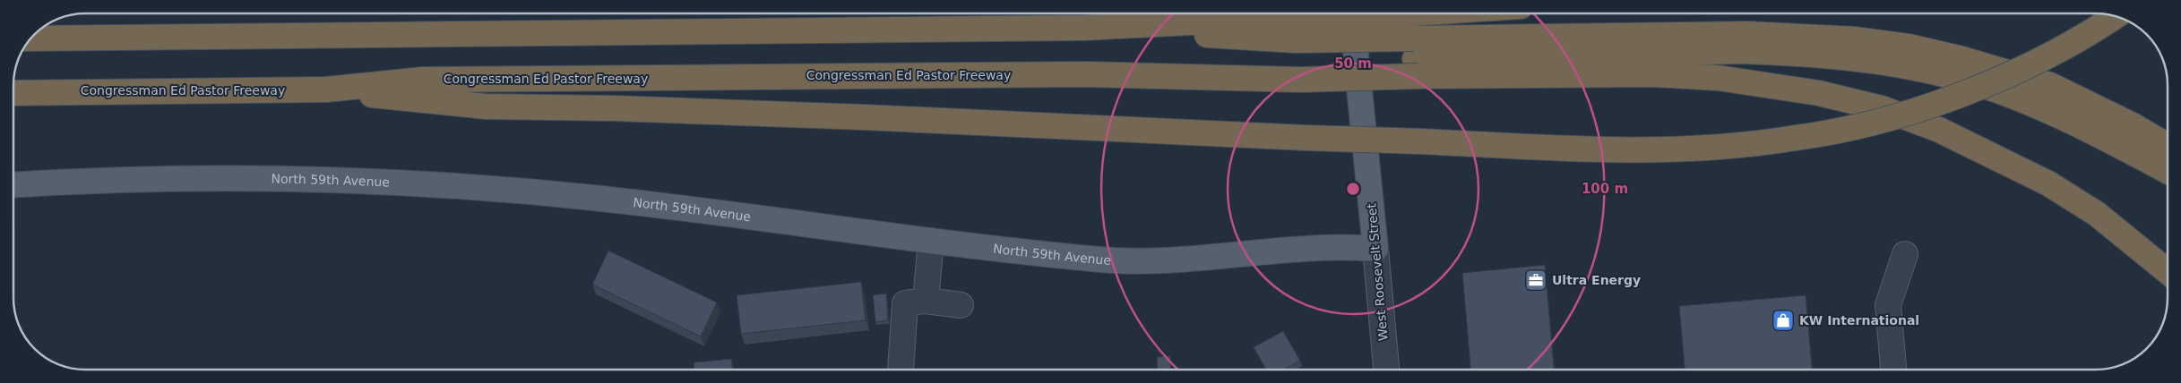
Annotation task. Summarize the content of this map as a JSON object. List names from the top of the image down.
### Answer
{
  "streets": {
    "highway": ["Congressman Ed Pastor Freeway"],
    "main road": ["North 59th Avenue", "West Roosevelt Street"]
  },
  "crossings": [
    ["North 59th Avenue", "West Roosevelt Street"]
  ],
  "places": {
    "office": ["Ultra Energy"],
    "shop": ["KW International"]
  },
  "rings": ["50 m", "100 m"]
}
